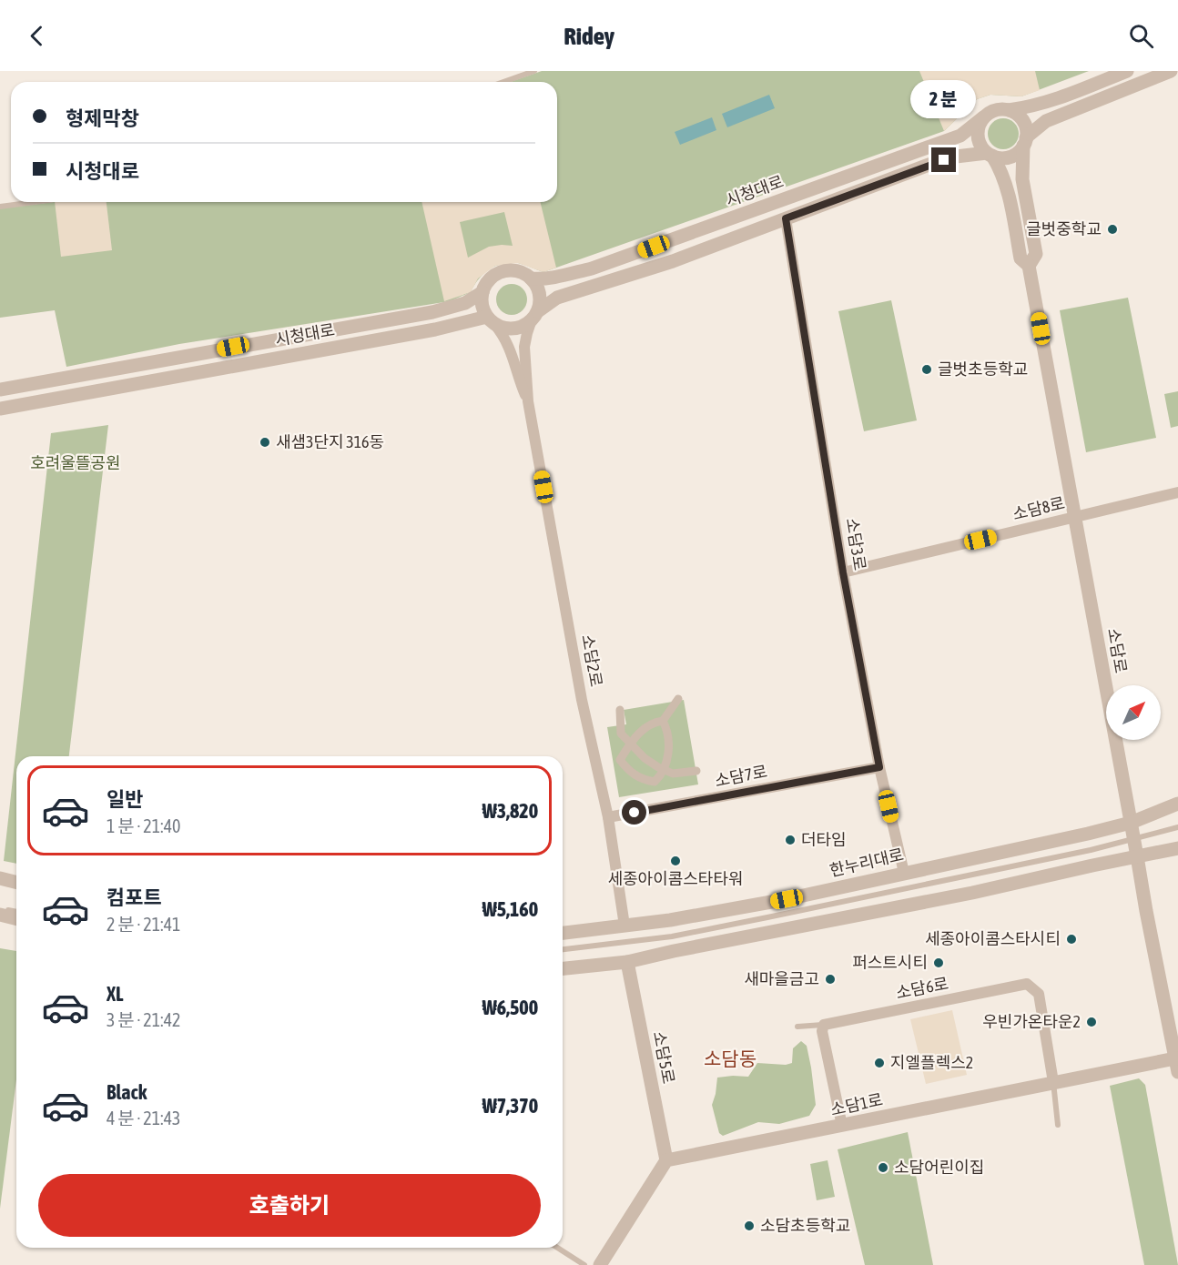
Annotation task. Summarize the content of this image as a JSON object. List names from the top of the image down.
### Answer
{
  "streets": {
    "street": [
      "시청대로",
      "소담8로",
      "소담3로",
      "소담로",
      "소담2로",
      "소담7로",
      "한누리대로",
      "소담6로",
      "소담5로",
      "소담1로"
    ]
  },
  "crossings": [
    ["시청대로", "소담로"],
    ["소담8로", "소담3로"],
    ["소담8로", "소담로"],
    ["소담3로", "소담7로"],
    ["소담3로", "한누리대로"],
    ["소담로", "한누리대로"],
    ["소담로", "소담1로"],
    ["소담2로", "소담7로"],
    ["소담2로", "한누리대로"],
    ["소담6로", "소담1로"],
    ["소담5로", "소담1로"]
  ],
  "districts": ["소담동"],
  "parks": ["호려울뜰공원"],
  "places": [
    "글벗중학교",
    "글벗초등학교",
    "새샘3단지 316동",
    "더타임",
    "세종아이콤스타타워",
    "세종아이콤스타시티",
    "퍼스트시티",
    "새마을금고",
    "우빈가온타운2",
    "지엘플렉스2",
    "소담어린이집",
    "소담초등학교"
  ],
  "north": "top right",
  "page": {
    "header": "Ridey",
    "bubble": "2 분",
    "banner": ["형제막창", "시청대로"],
    "list": [
      {
        "name": "일반",
        "note": "1 분 · 21:40",
        "value": "₩3,820"
      },
      {
        "name": "컴포트",
        "note": "2 분 · 21:41",
        "value": "₩5,160"
      },
      {
        "name": "XL",
        "note": "3 분 · 21:42",
        "value": "₩6,500"
      },
      {
        "name": "Black",
        "note": "4 분 · 21:43",
        "value": "₩7,370"
      }
    ],
    "buttons": "호출하기"
  }
}
